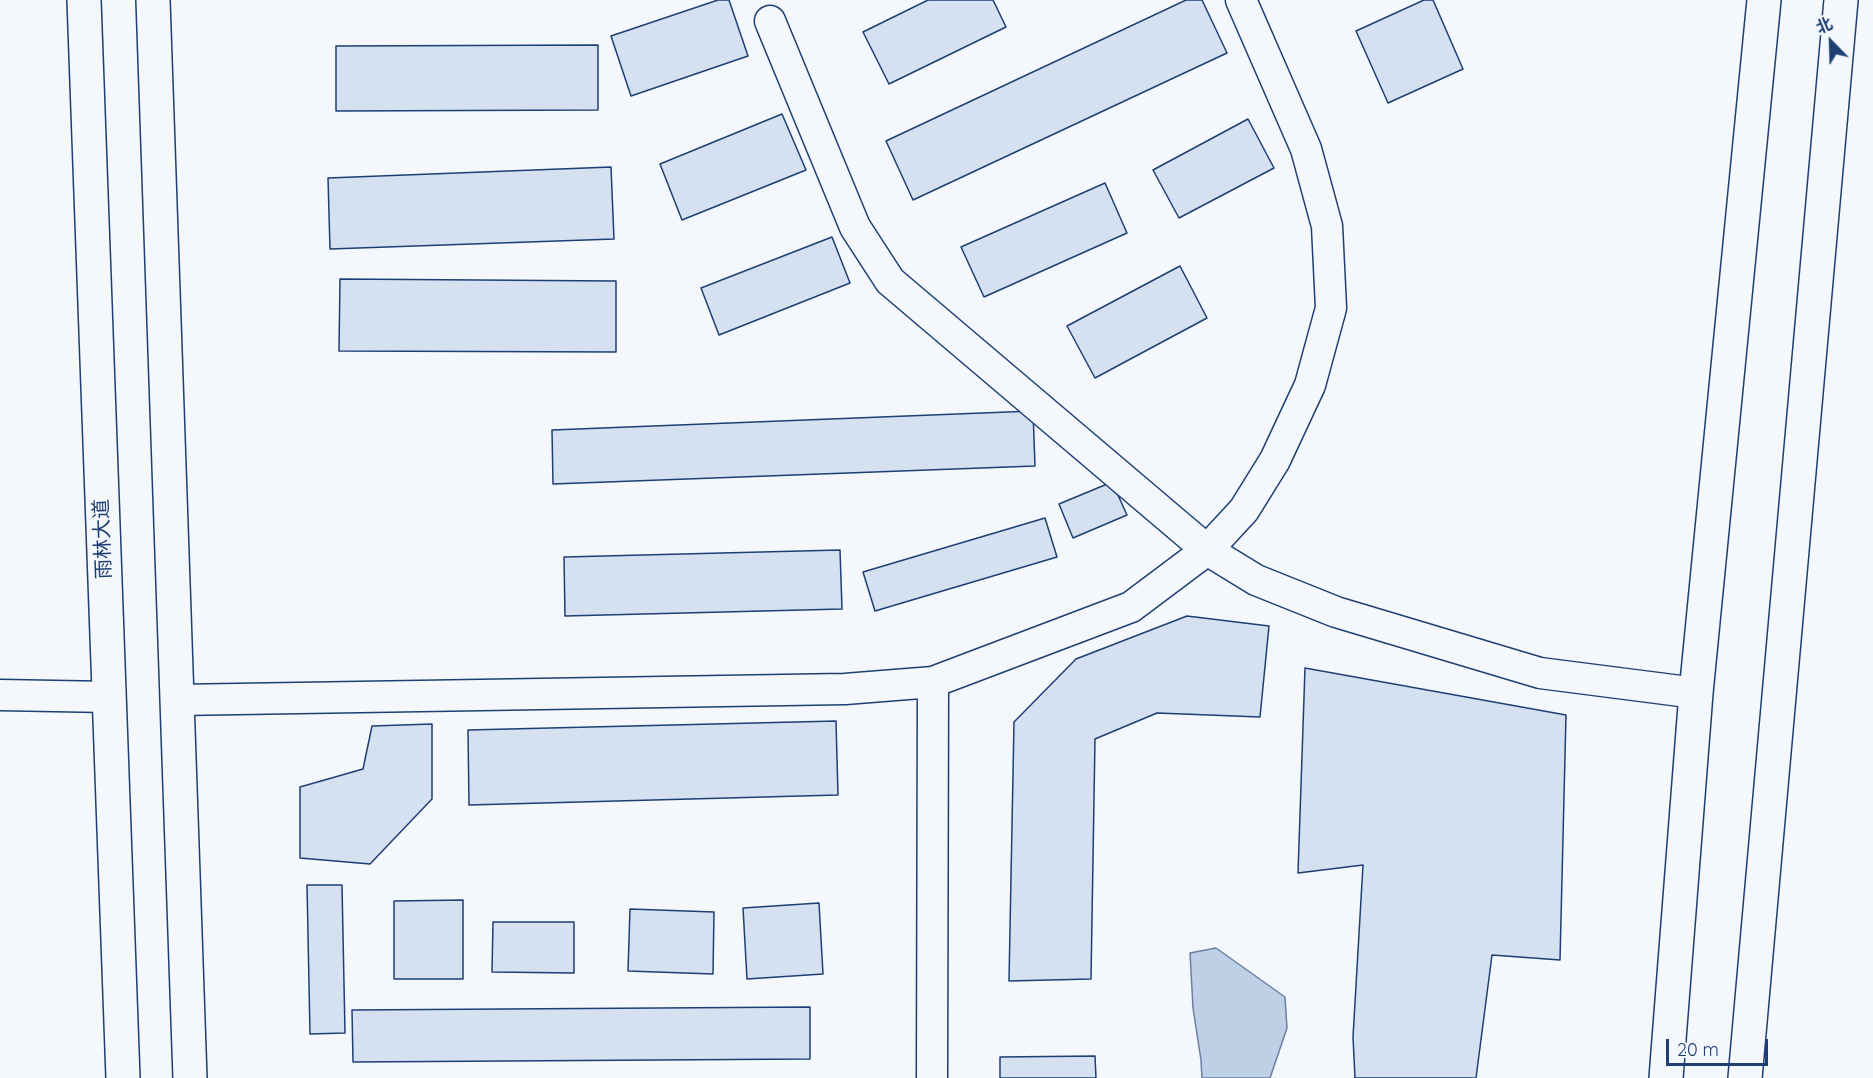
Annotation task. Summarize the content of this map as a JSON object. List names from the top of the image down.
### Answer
{
  "streets": {
    "main road": ["雨林大道"]
  },
  "scale_bar": "20 m",
  "north": "top left"
}
